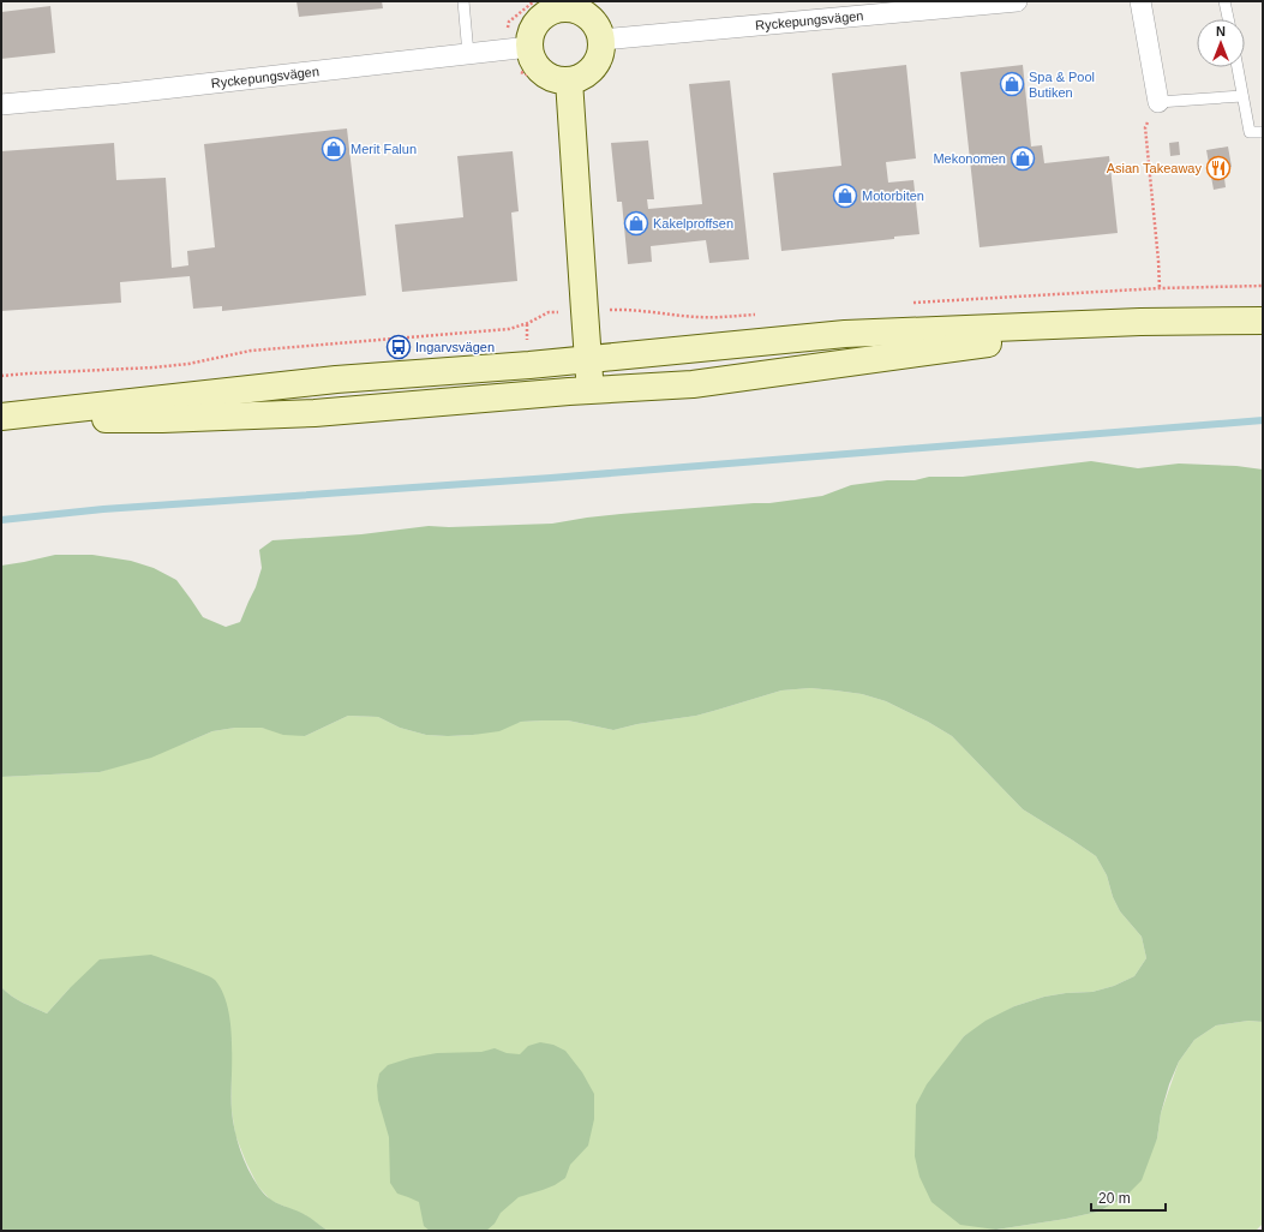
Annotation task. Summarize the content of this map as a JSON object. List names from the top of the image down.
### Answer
{
  "streets": {
    "street": ["Ryckepungsvägen"]
  },
  "places": {
    "shop": [
      "Spa & Pool Butiken",
      "Merit Falun",
      "Mekonomen",
      "Motorbiten",
      "Kakelproffsen"
    ],
    "restaurant": ["Asian Takeaway"],
    "bus stop": ["Ingarvsvägen"]
  },
  "scale_bar": "20 m",
  "north": "top"
}
